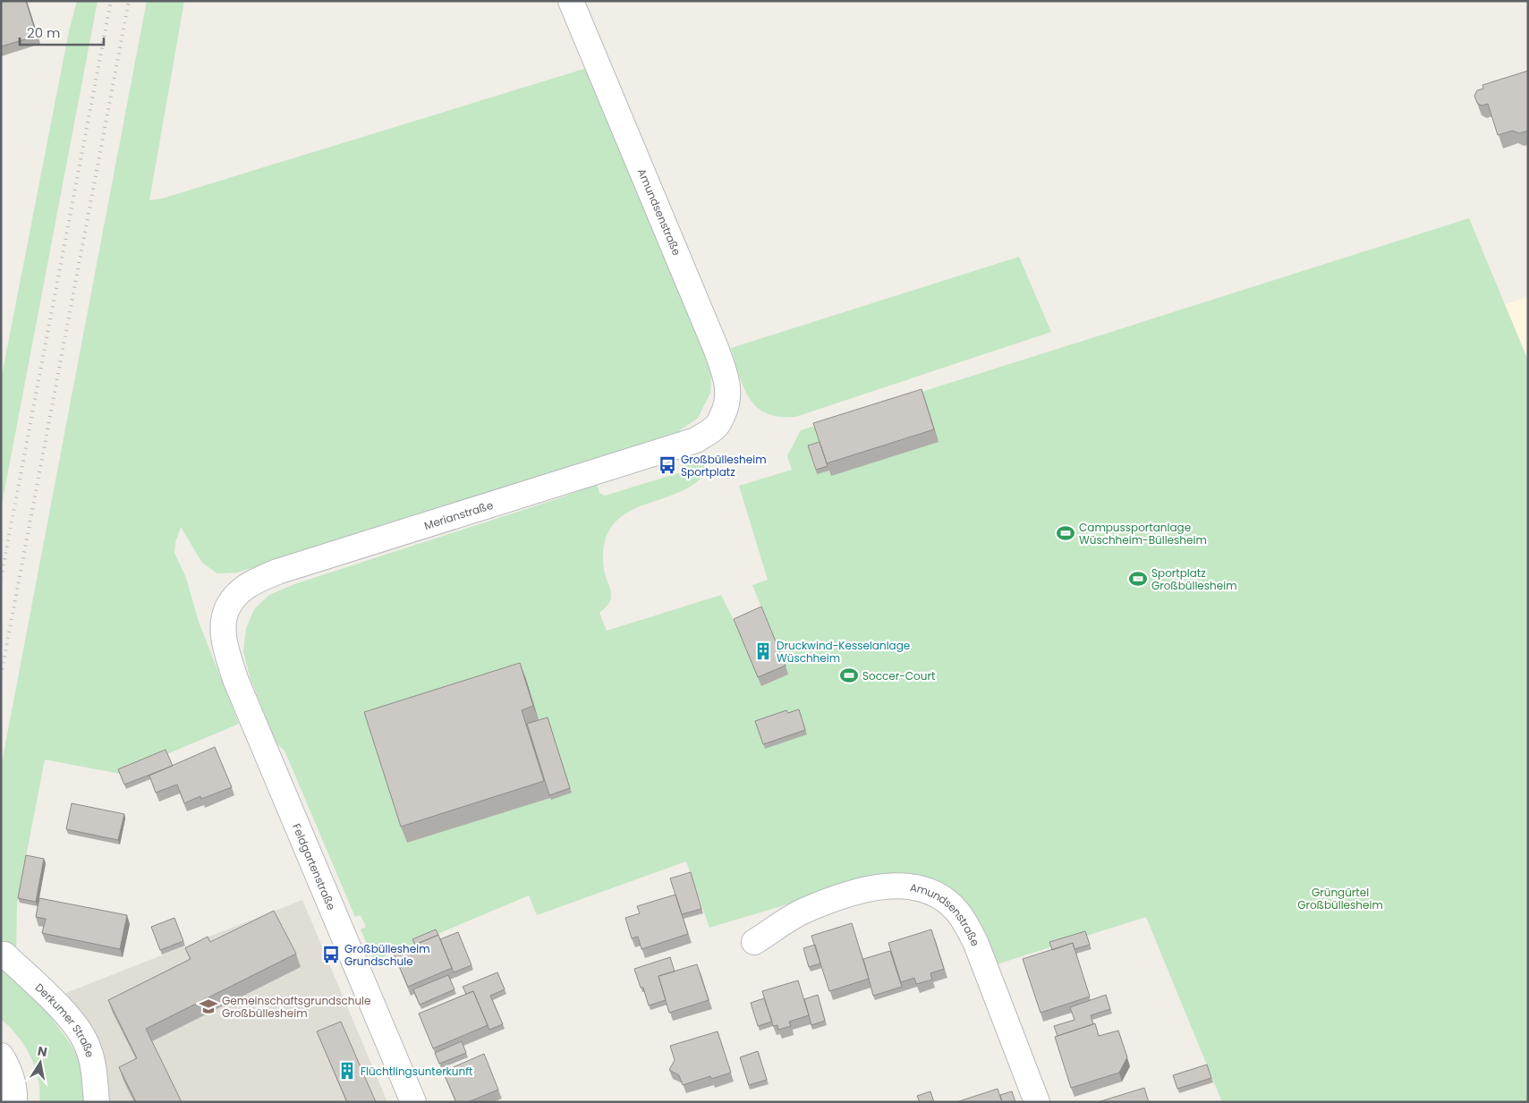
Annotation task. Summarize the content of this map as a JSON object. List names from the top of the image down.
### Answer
{
  "streets": {
    "street": [
      "Amundsenstraße",
      "Merianstraße",
      "Feldgartenstraße",
      "Derkumer Straße"
    ]
  },
  "crossings": [
    ["Amundsenstraße", "Merianstraße"],
    ["Merianstraße", "Feldgartenstraße"]
  ],
  "parks": ["Grüngürtel Großbüllesheim"],
  "places": {
    "bus stop": ["Großbüllesheim Sportplatz", "Großbüllesheim Grundschule"],
    "sports": ["Campussportanlage Wüschheim-Büllesheim", "Sportplatz Großbüllesheim", "Soccer-Court"],
    "building": ["Druckwind-Kesselanlage Wüschheim", "Flüchtlingsunterkunft"],
    "school or university": ["Gemeinschaftsgrundschule Großbüllesheim"]
  },
  "scale_bar": "20 m",
  "north": "top"
}
